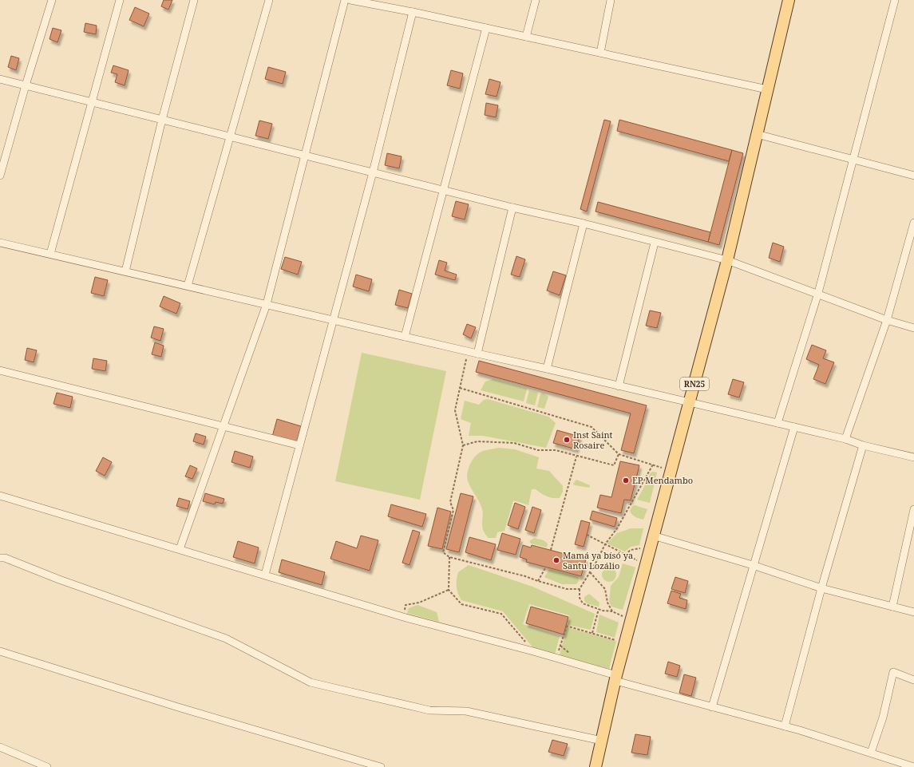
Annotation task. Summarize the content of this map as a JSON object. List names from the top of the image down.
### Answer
{
  "streets": {
    "main road": ["RN25"]
  },
  "places": ["Inst Saint Rosaire", "EP Mendambo", "Mamá ya bísó ya Santu Lozálio"]
}
